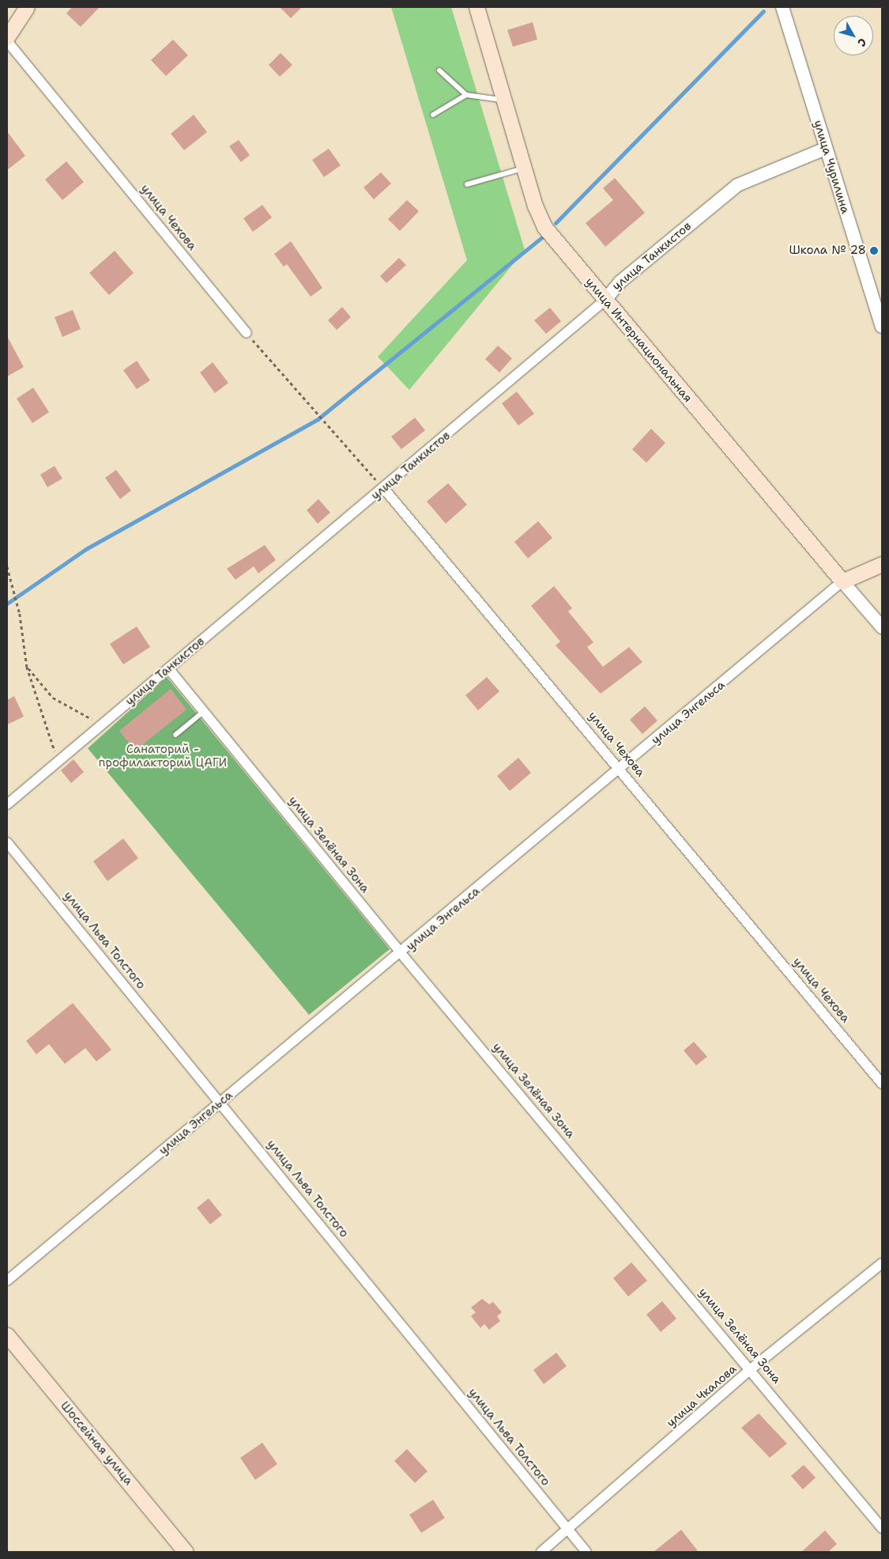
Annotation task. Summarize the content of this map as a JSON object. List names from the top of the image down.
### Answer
{
  "streets": {
    "main road": ["улица Интернациональная", "улица Энгельса", "Шоссейная улица"],
    "street": [
      "улица Чурилина",
      "улица Чехова",
      "улица Танкистов",
      "улица Зелёная Зона",
      "улица Льва Толстого",
      "улица Чкалова"
    ]
  },
  "crossings": [
    ["улица Чурилина", "улица Танкистов"],
    ["улица Чехова", "улица Танкистов"],
    ["улица Чехова", "улица Энгельса"],
    ["улица Танкистов", "улица Интернациональная"],
    ["улица Танкистов", "улица Зелёная Зона"],
    ["улица Интернациональная", "улица Энгельса"],
    ["улица Энгельса", "улица Зелёная Зона"],
    ["улица Энгельса", "улица Льва Толстого"],
    ["улица Зелёная Зона", "улица Чкалова"],
    ["улица Льва Толстого", "улица Чкалова"]
  ],
  "parks": ["Санаторий - профилакторий ЦАГИ"],
  "places": ["Школа № 28"],
  "north": "bottom right"
}
